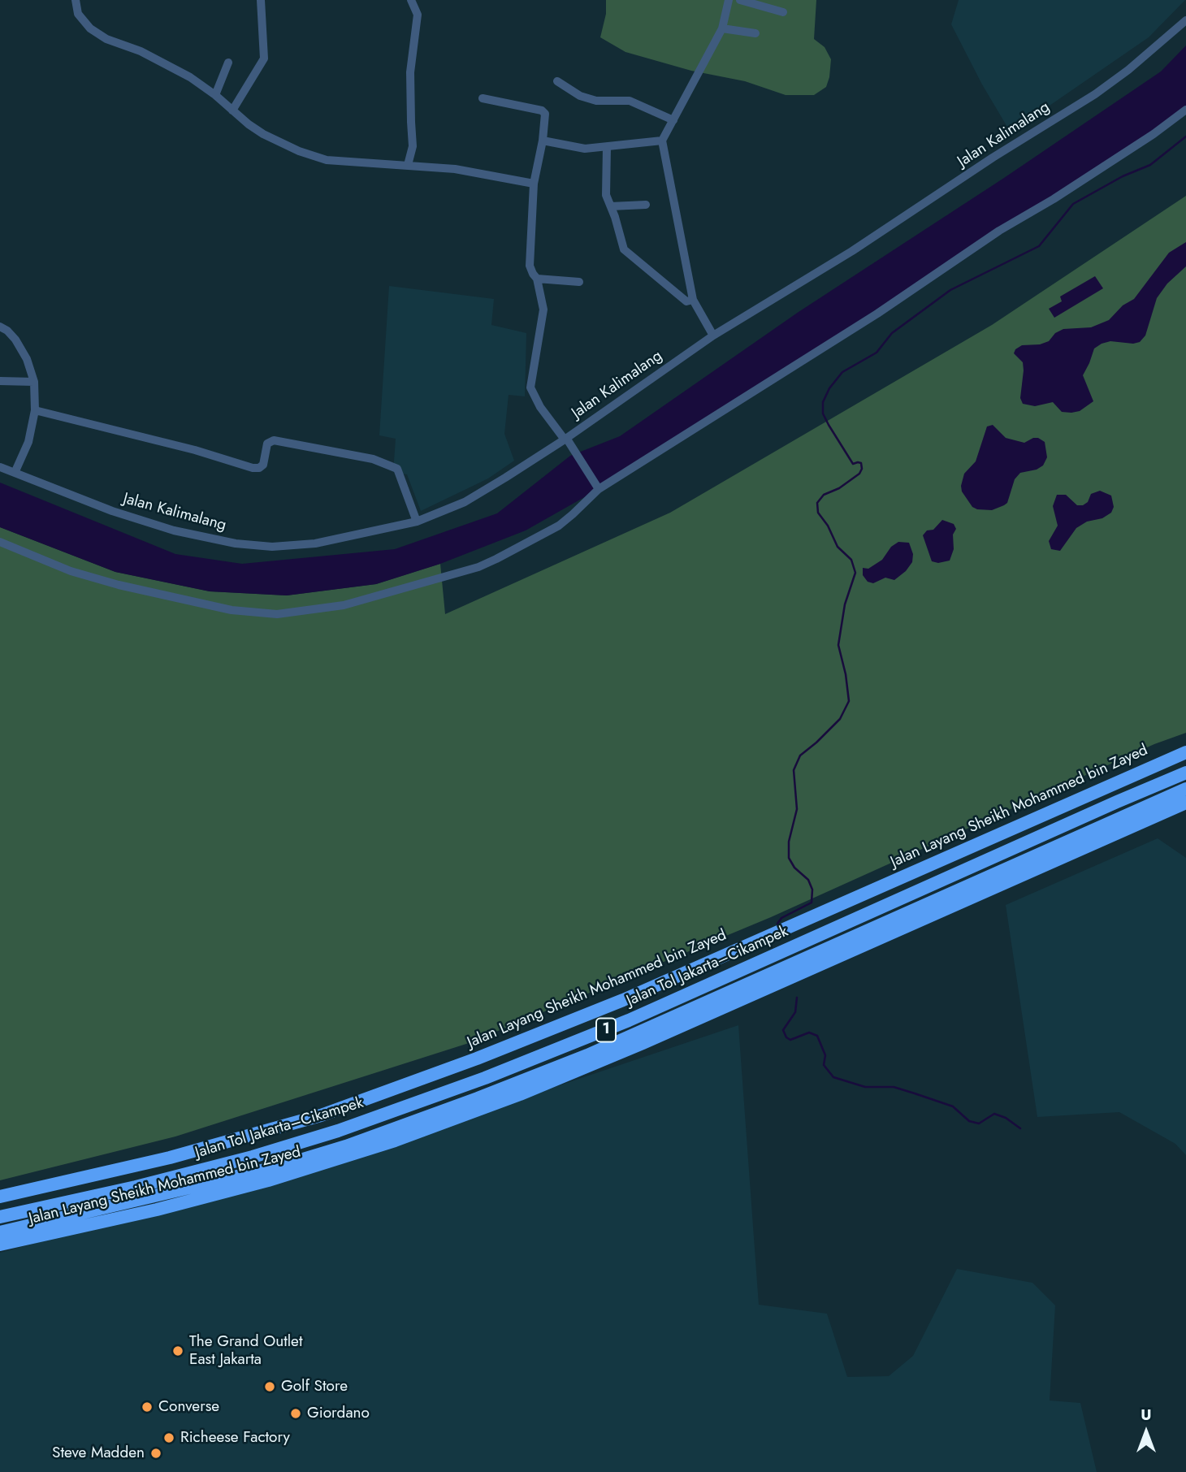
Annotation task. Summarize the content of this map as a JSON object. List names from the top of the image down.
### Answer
{
  "streets": {
    "highway": ["Jalan Layang Sheikh Mohammed bin Zayed", "Jalan Tol Jakarta–Cikampek", "1"],
    "street": ["Jalan Kalimalang"]
  },
  "places": [
    "The Grand Outlet East Jakarta",
    "Golf Store",
    "Converse",
    "Giordano",
    "Richeese Factory",
    "Steve Madden"
  ],
  "north": "top"
}
